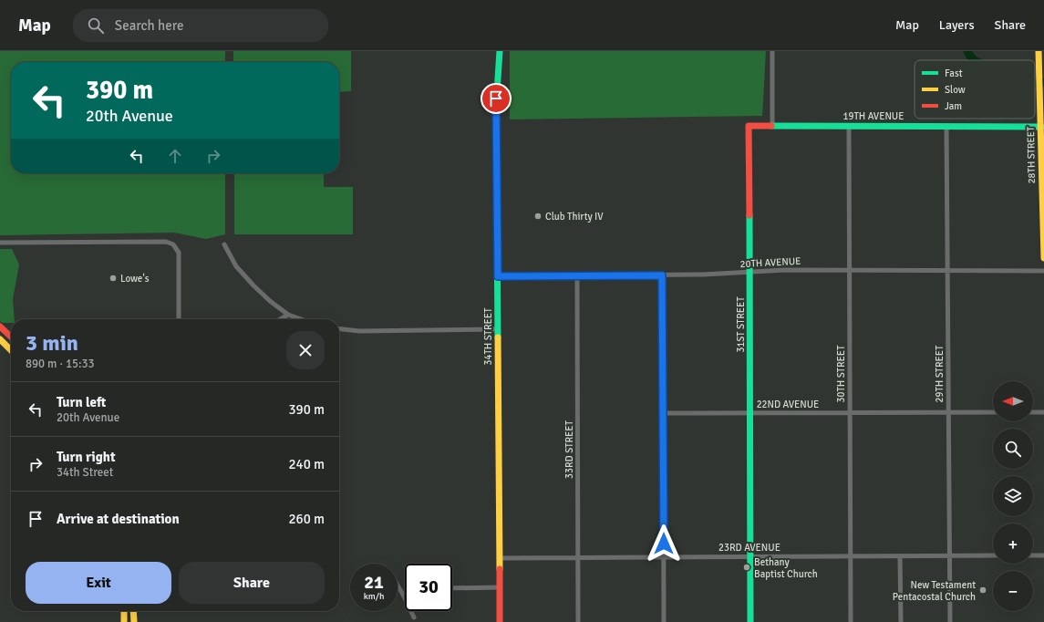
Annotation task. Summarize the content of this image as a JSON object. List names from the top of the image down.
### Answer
{
  "streets": {
    "street": [
      "19TH AVENUE",
      "28TH STREET",
      "20TH AVENUE",
      "31ST STREET",
      "34TH STREET",
      "30TH STREET",
      "29TH STREET",
      "22ND AVENUE",
      "33RD STREET",
      "23RD AVENUE"
    ]
  },
  "crossings": [
    ["19TH AVENUE", "28TH STREET"],
    ["19TH AVENUE", "31ST STREET"],
    ["19TH AVENUE", "30TH STREET"],
    ["19TH AVENUE", "29TH STREET"],
    ["20TH AVENUE", "31ST STREET"],
    ["20TH AVENUE", "34TH STREET"],
    ["20TH AVENUE", "30TH STREET"],
    ["20TH AVENUE", "29TH STREET"],
    ["20TH AVENUE", "33RD STREET"],
    ["31ST STREET", "22ND AVENUE"],
    ["31ST STREET", "23RD AVENUE"],
    ["34TH STREET", "23RD AVENUE"],
    ["30TH STREET", "22ND AVENUE"],
    ["30TH STREET", "23RD AVENUE"],
    ["29TH STREET", "22ND AVENUE"],
    ["29TH STREET", "23RD AVENUE"],
    ["33RD STREET", "23RD AVENUE"]
  ],
  "places": [
    "Club Thirty IV",
    "Lowe's",
    "Bethany Baptist Church",
    "New Testament Pentacostal Church"
  ],
  "legend": ["Fast", "Slow", "Jam"],
  "north": "left",
  "page": {
    "header": "Map",
    "search": "Search here",
    "nav": ["Map", "Layers", "Share"],
    "turn": ["390 m", "20th Avenue"],
    "heading": ["3 min", "890 m · 15:33"],
    "map_buttons": ["+", "−"],
    "list": [
      {
        "name": "Turn left",
        "note": "20th Avenue",
        "value": "390 m"
      },
      {
        "name": "Turn right",
        "note": "34th Street",
        "value": "240 m"
      },
      {
        "name": "Arrive at destination",
        "value": "260 m"
      }
    ],
    "buttons": ["Exit", "Share"],
    "speed": "21 km/h",
    "limit": "30"
  }
}
